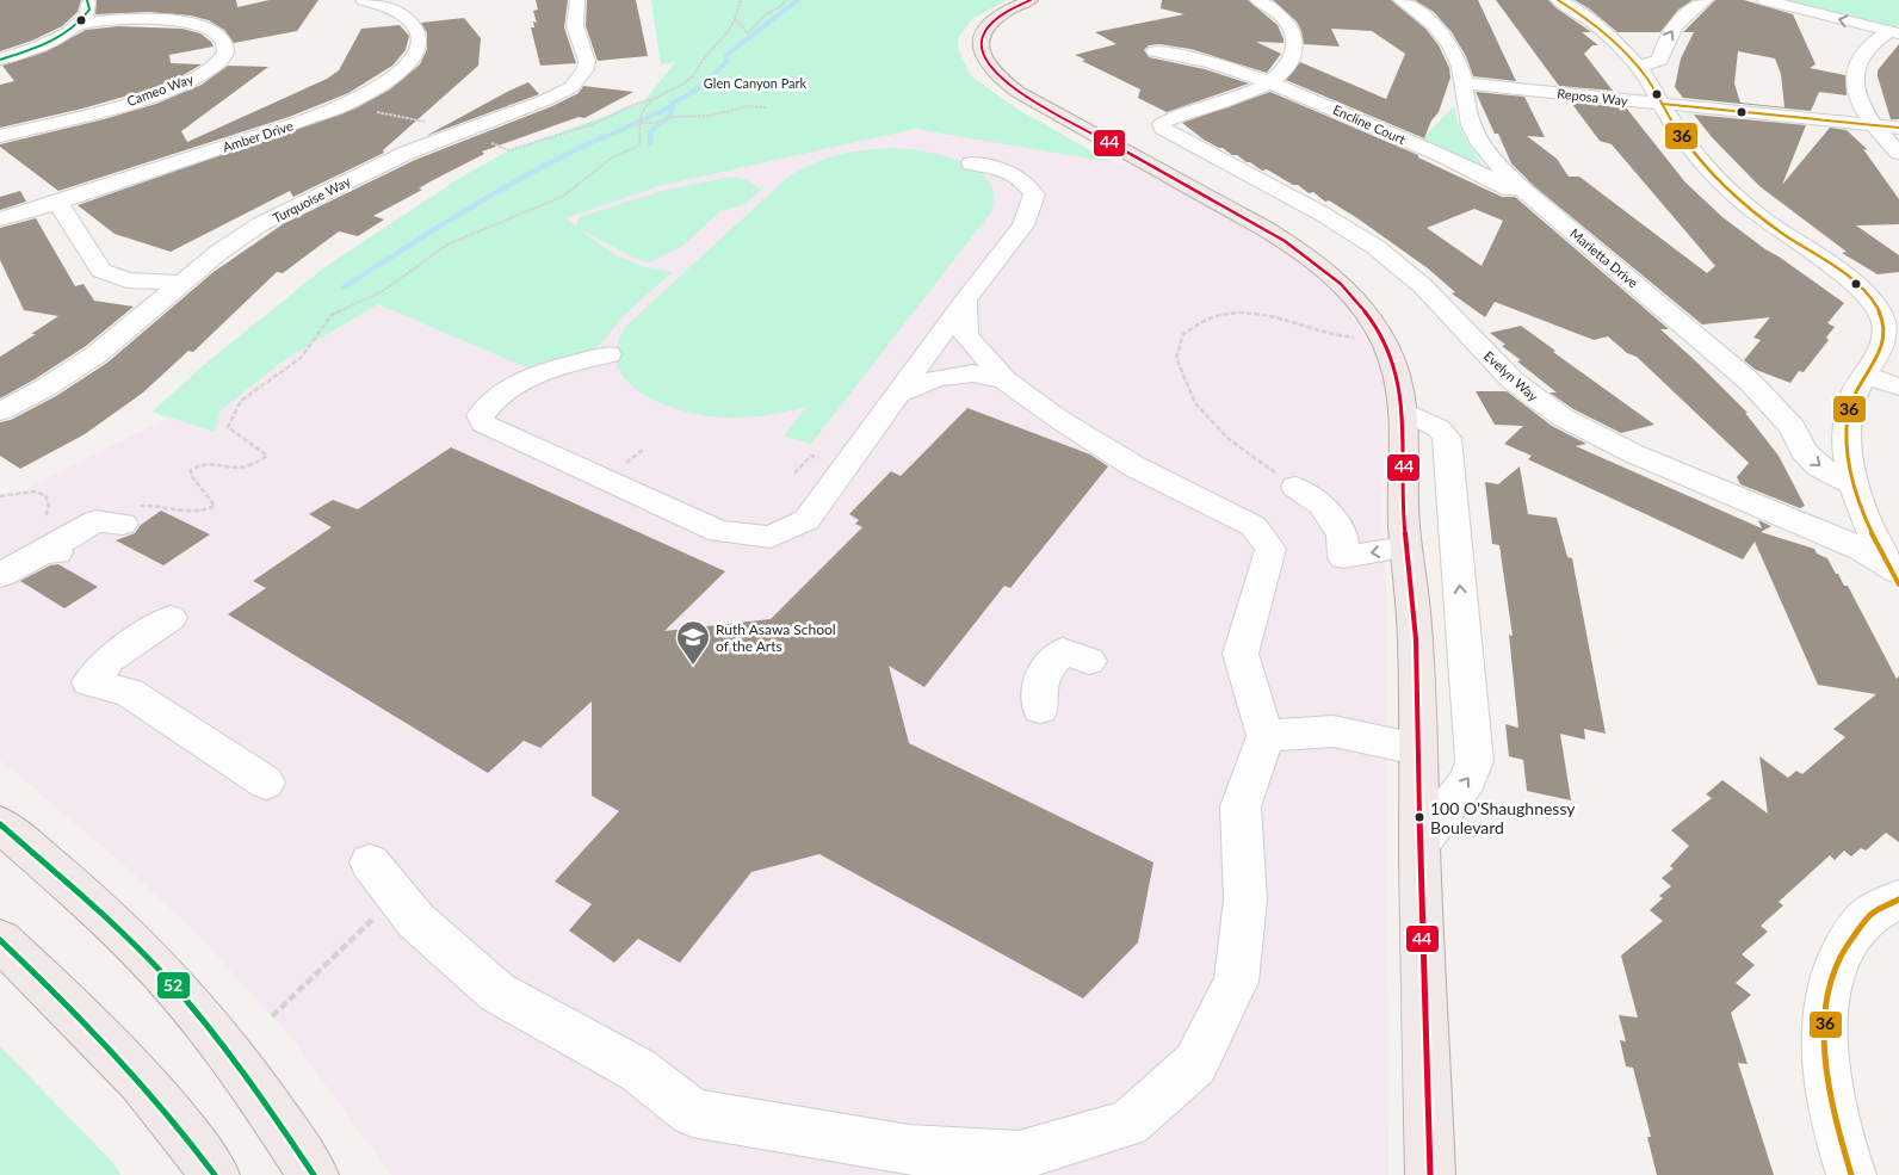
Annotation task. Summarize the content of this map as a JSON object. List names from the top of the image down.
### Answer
{
  "streets": {
    "street": [
      "Cameo Way",
      "Reposa Way",
      "Encline Court",
      "Amber Drive",
      "Turquoise Way",
      "Marietta Drive",
      "Evelyn Way"
    ]
  },
  "crossings": [
    ["Reposa Way", "Marietta Drive"],
    ["Encline Court", "Marietta Drive"],
    ["Encline Court", "Evelyn Way"]
  ],
  "parks": ["Glen Canyon Park"],
  "places": {
    "school or university": ["Ruth Asawa School of the Arts"],
    "other": ["100 O'Shaughnessy Boulevard"]
  },
  "lines": ["transit line 44", "transit line 36", "transit line 52"]
}
